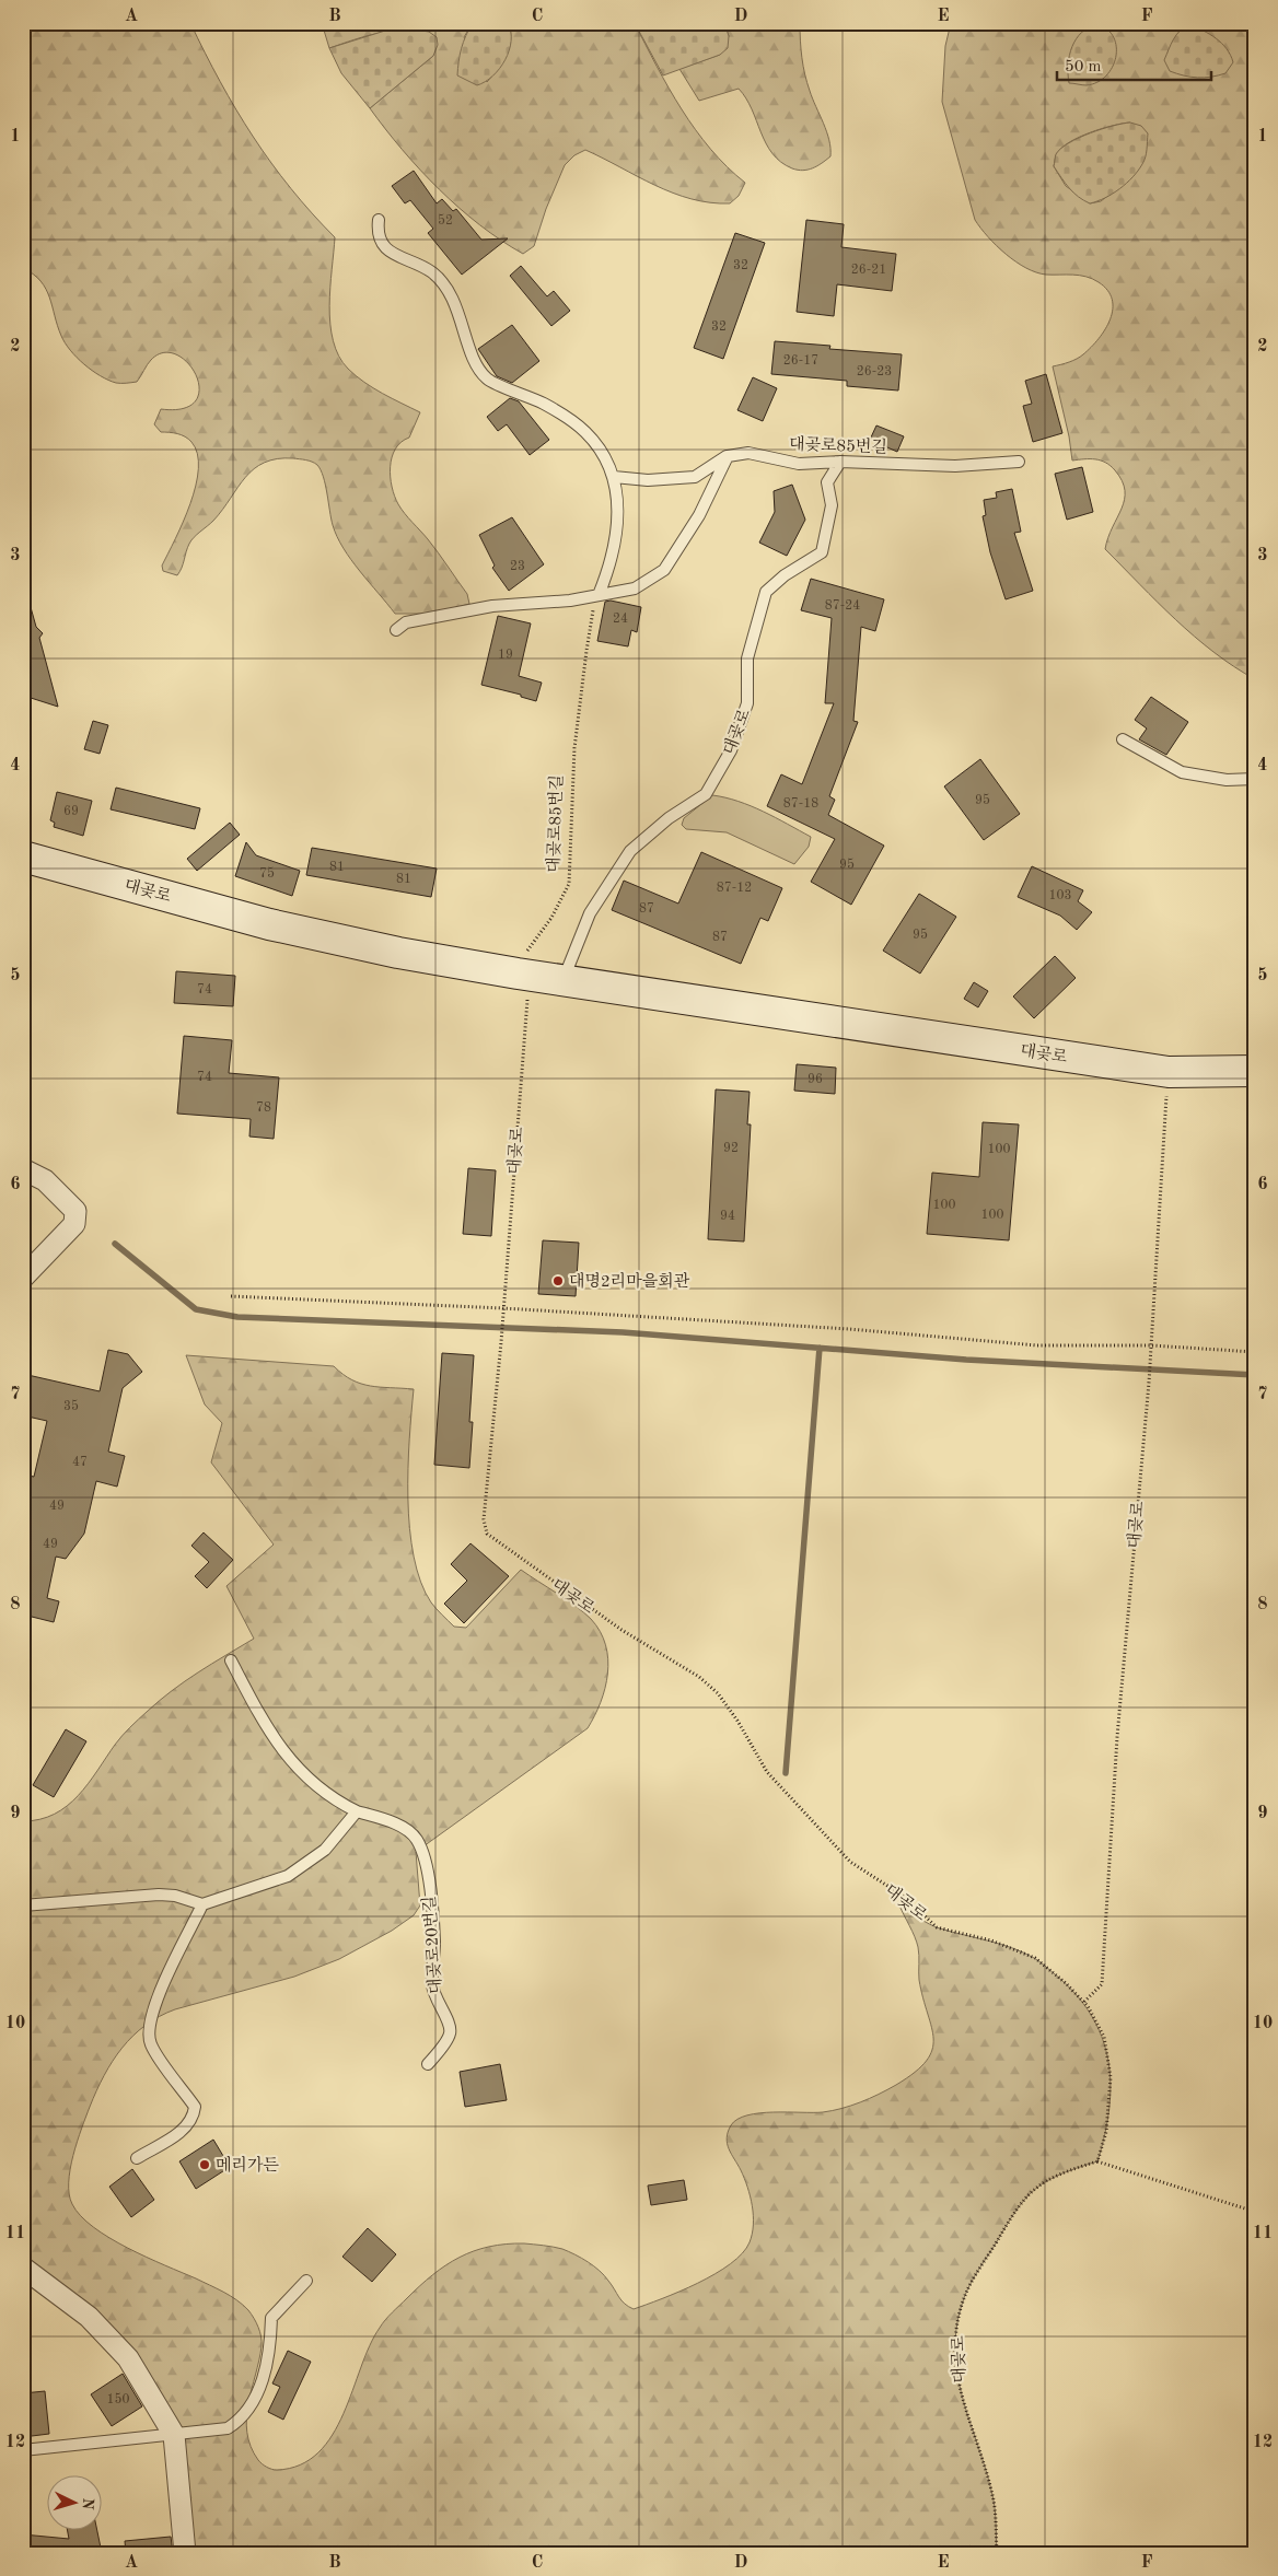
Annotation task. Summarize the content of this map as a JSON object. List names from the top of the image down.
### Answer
{
  "streets": {
    "street": ["대곶로"],
    "lane": ["대곶로85번길", "대곶로20번길"]
  },
  "crossings": [
    ["대곶로85번길", "대곶로"]
  ],
  "places": ["대명2리마을회관", "메리가든"],
  "house_numbers": [
    "52",
    "32",
    "26-21",
    "32",
    "26-17",
    "26-23",
    "23",
    "87-24",
    "24",
    "19",
    "95",
    "87-18",
    "69",
    "95",
    "81",
    "75",
    "81",
    "87-12",
    "103",
    "87",
    "95",
    "87",
    "74",
    "74",
    "96",
    "78",
    "92",
    "100",
    "100",
    "100",
    "94",
    "35",
    "47",
    "49",
    "49",
    "150"
  ],
  "scale_bar": "50 m",
  "north": "right",
  "grid": {
    "columns": [
      "A",
      "B",
      "C",
      "D",
      "E",
      "F"
    ],
    "rows": [
      "1",
      "2",
      "3",
      "4",
      "5",
      "6",
      "7",
      "8",
      "9",
      "10",
      "11",
      "12"
    ]
  }
}
